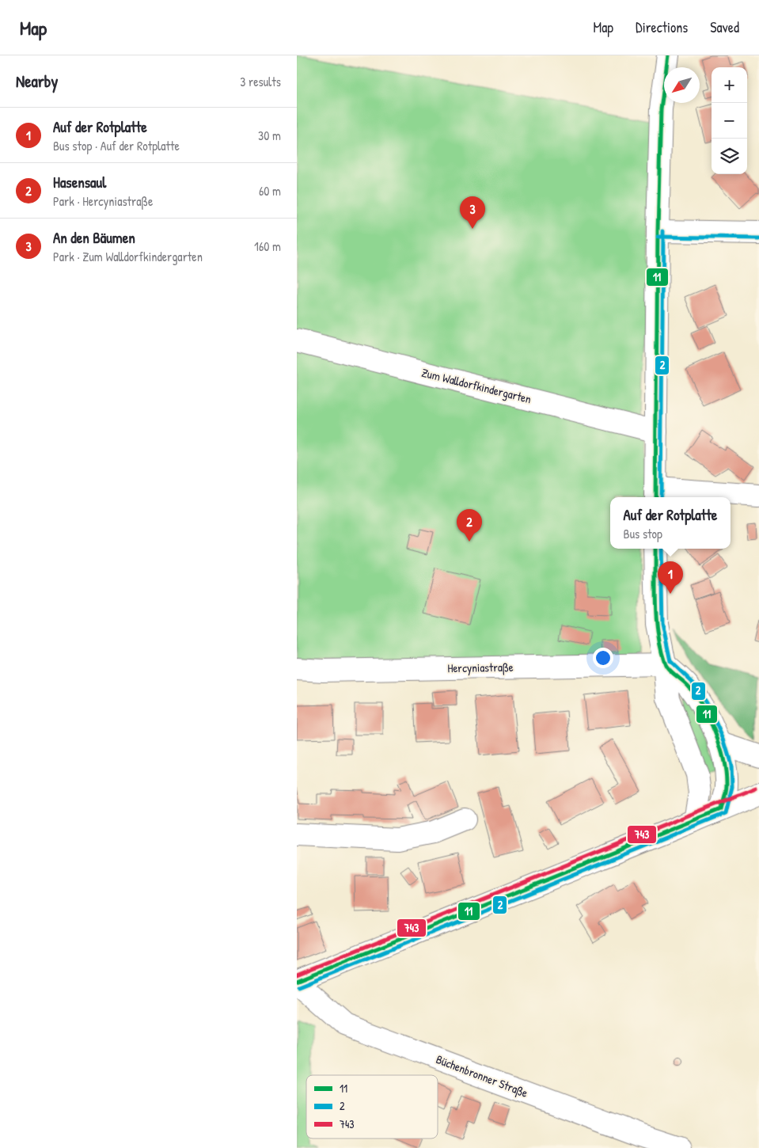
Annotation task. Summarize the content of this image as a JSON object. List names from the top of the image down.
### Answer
{
  "streets": {
    "street": ["Zum Walldorfkindergarten", "Hercyniastraße", "Büchenbronner Straße"]
  },
  "lines": ["transit line 11", "transit line 2", "transit line 743"],
  "legend": ["11", "2", "743"],
  "north": "bottom left",
  "page": {
    "header": "Map",
    "nav": ["Map", "Directions", "Saved"],
    "heading": ["Nearby", "3 results"],
    "map_buttons": ["+", "−"],
    "list": [
      {
        "mark": "1",
        "name": "Auf der Rotplatte",
        "note": "Bus stop · Auf der Rotplatte",
        "value": "30 m"
      },
      {
        "mark": "2",
        "name": "Hasensaul",
        "note": "Park · Hercyniastraße",
        "value": "60 m"
      },
      {
        "mark": "3",
        "name": "An den Bäumen",
        "note": "Park · Zum Walldorfkindergarten",
        "value": "160 m"
      }
    ],
    "pins": ["3", "2", "1"],
    "popup": ["Auf der Rotplatte", "Bus stop"]
  }
}
